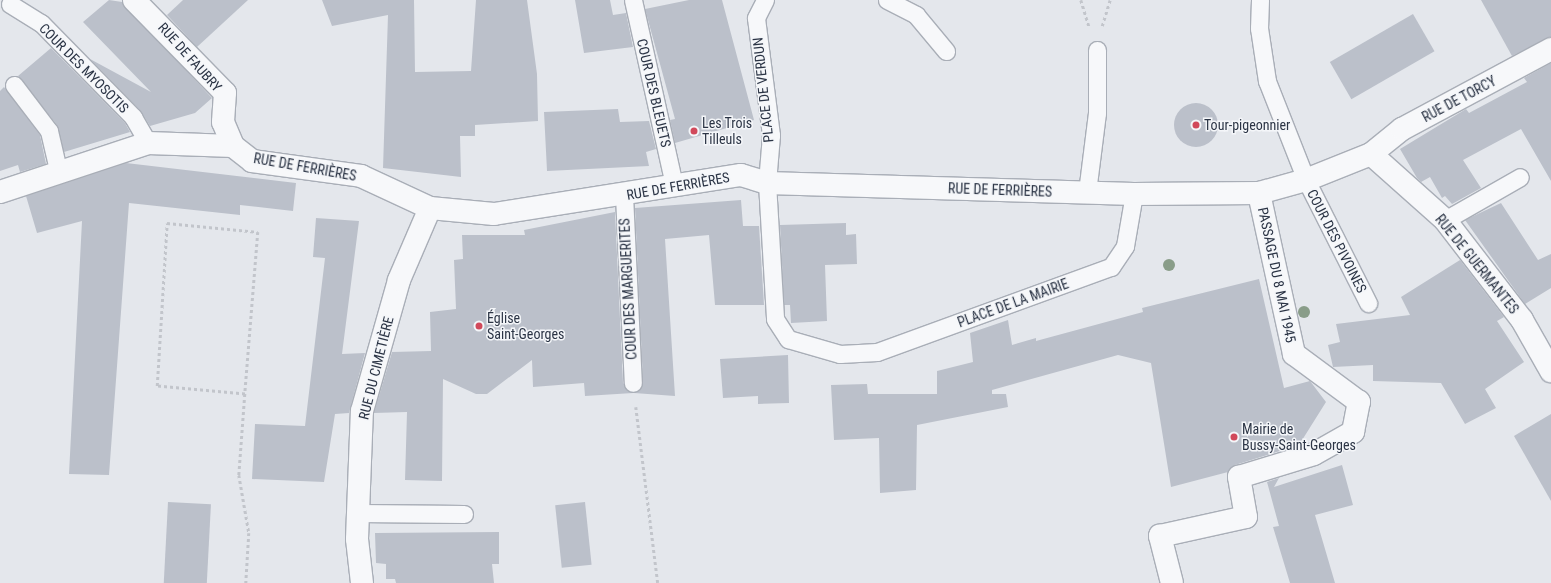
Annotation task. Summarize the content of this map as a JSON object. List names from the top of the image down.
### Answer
{
  "streets": {
    "street": [
      "RUE DE FAUBRY",
      "RUE DE TORCY",
      "RUE DE FERRIÈRES",
      "RUE DE GUERMANTES",
      "PASSAGE DU 8 MAI 1945",
      "RUE DU CIMETIÈRE"
    ],
    "lane": [
      "COUR DES MYOSOTIS",
      "PLACE DE VERDUN",
      "COUR DES BLEUETS",
      "COUR DES PIVOINES",
      "COUR DES MARGUERITES",
      "PLACE DE LA MAIRIE"
    ]
  },
  "crossings": [
    ["RUE DE FAUBRY", "RUE DE FERRIÈRES"],
    ["PLACE DE VERDUN", "RUE DE FERRIÈRES"],
    ["PLACE DE VERDUN", "PLACE DE LA MAIRIE"],
    ["COUR DES BLEUETS", "RUE DE FERRIÈRES"],
    ["RUE DE TORCY", "RUE DE FERRIÈRES"],
    ["RUE DE TORCY", "RUE DE GUERMANTES"],
    ["RUE DE FERRIÈRES", "COUR DES PIVOINES"],
    ["RUE DE FERRIÈRES", "RUE DE GUERMANTES"],
    ["RUE DE FERRIÈRES", "PASSAGE DU 8 MAI 1945"],
    ["RUE DE FERRIÈRES", "COUR DES MARGUERITES"],
    ["RUE DE FERRIÈRES", "PLACE DE LA MAIRIE"],
    ["RUE DE FERRIÈRES", "RUE DU CIMETIÈRE"]
  ],
  "places": [
    "Tour-pigeonnier",
    "Les Trois Tilleuls",
    "Église Saint-Georges",
    "Mairie de Bussy-Saint-Georges"
  ]
}
